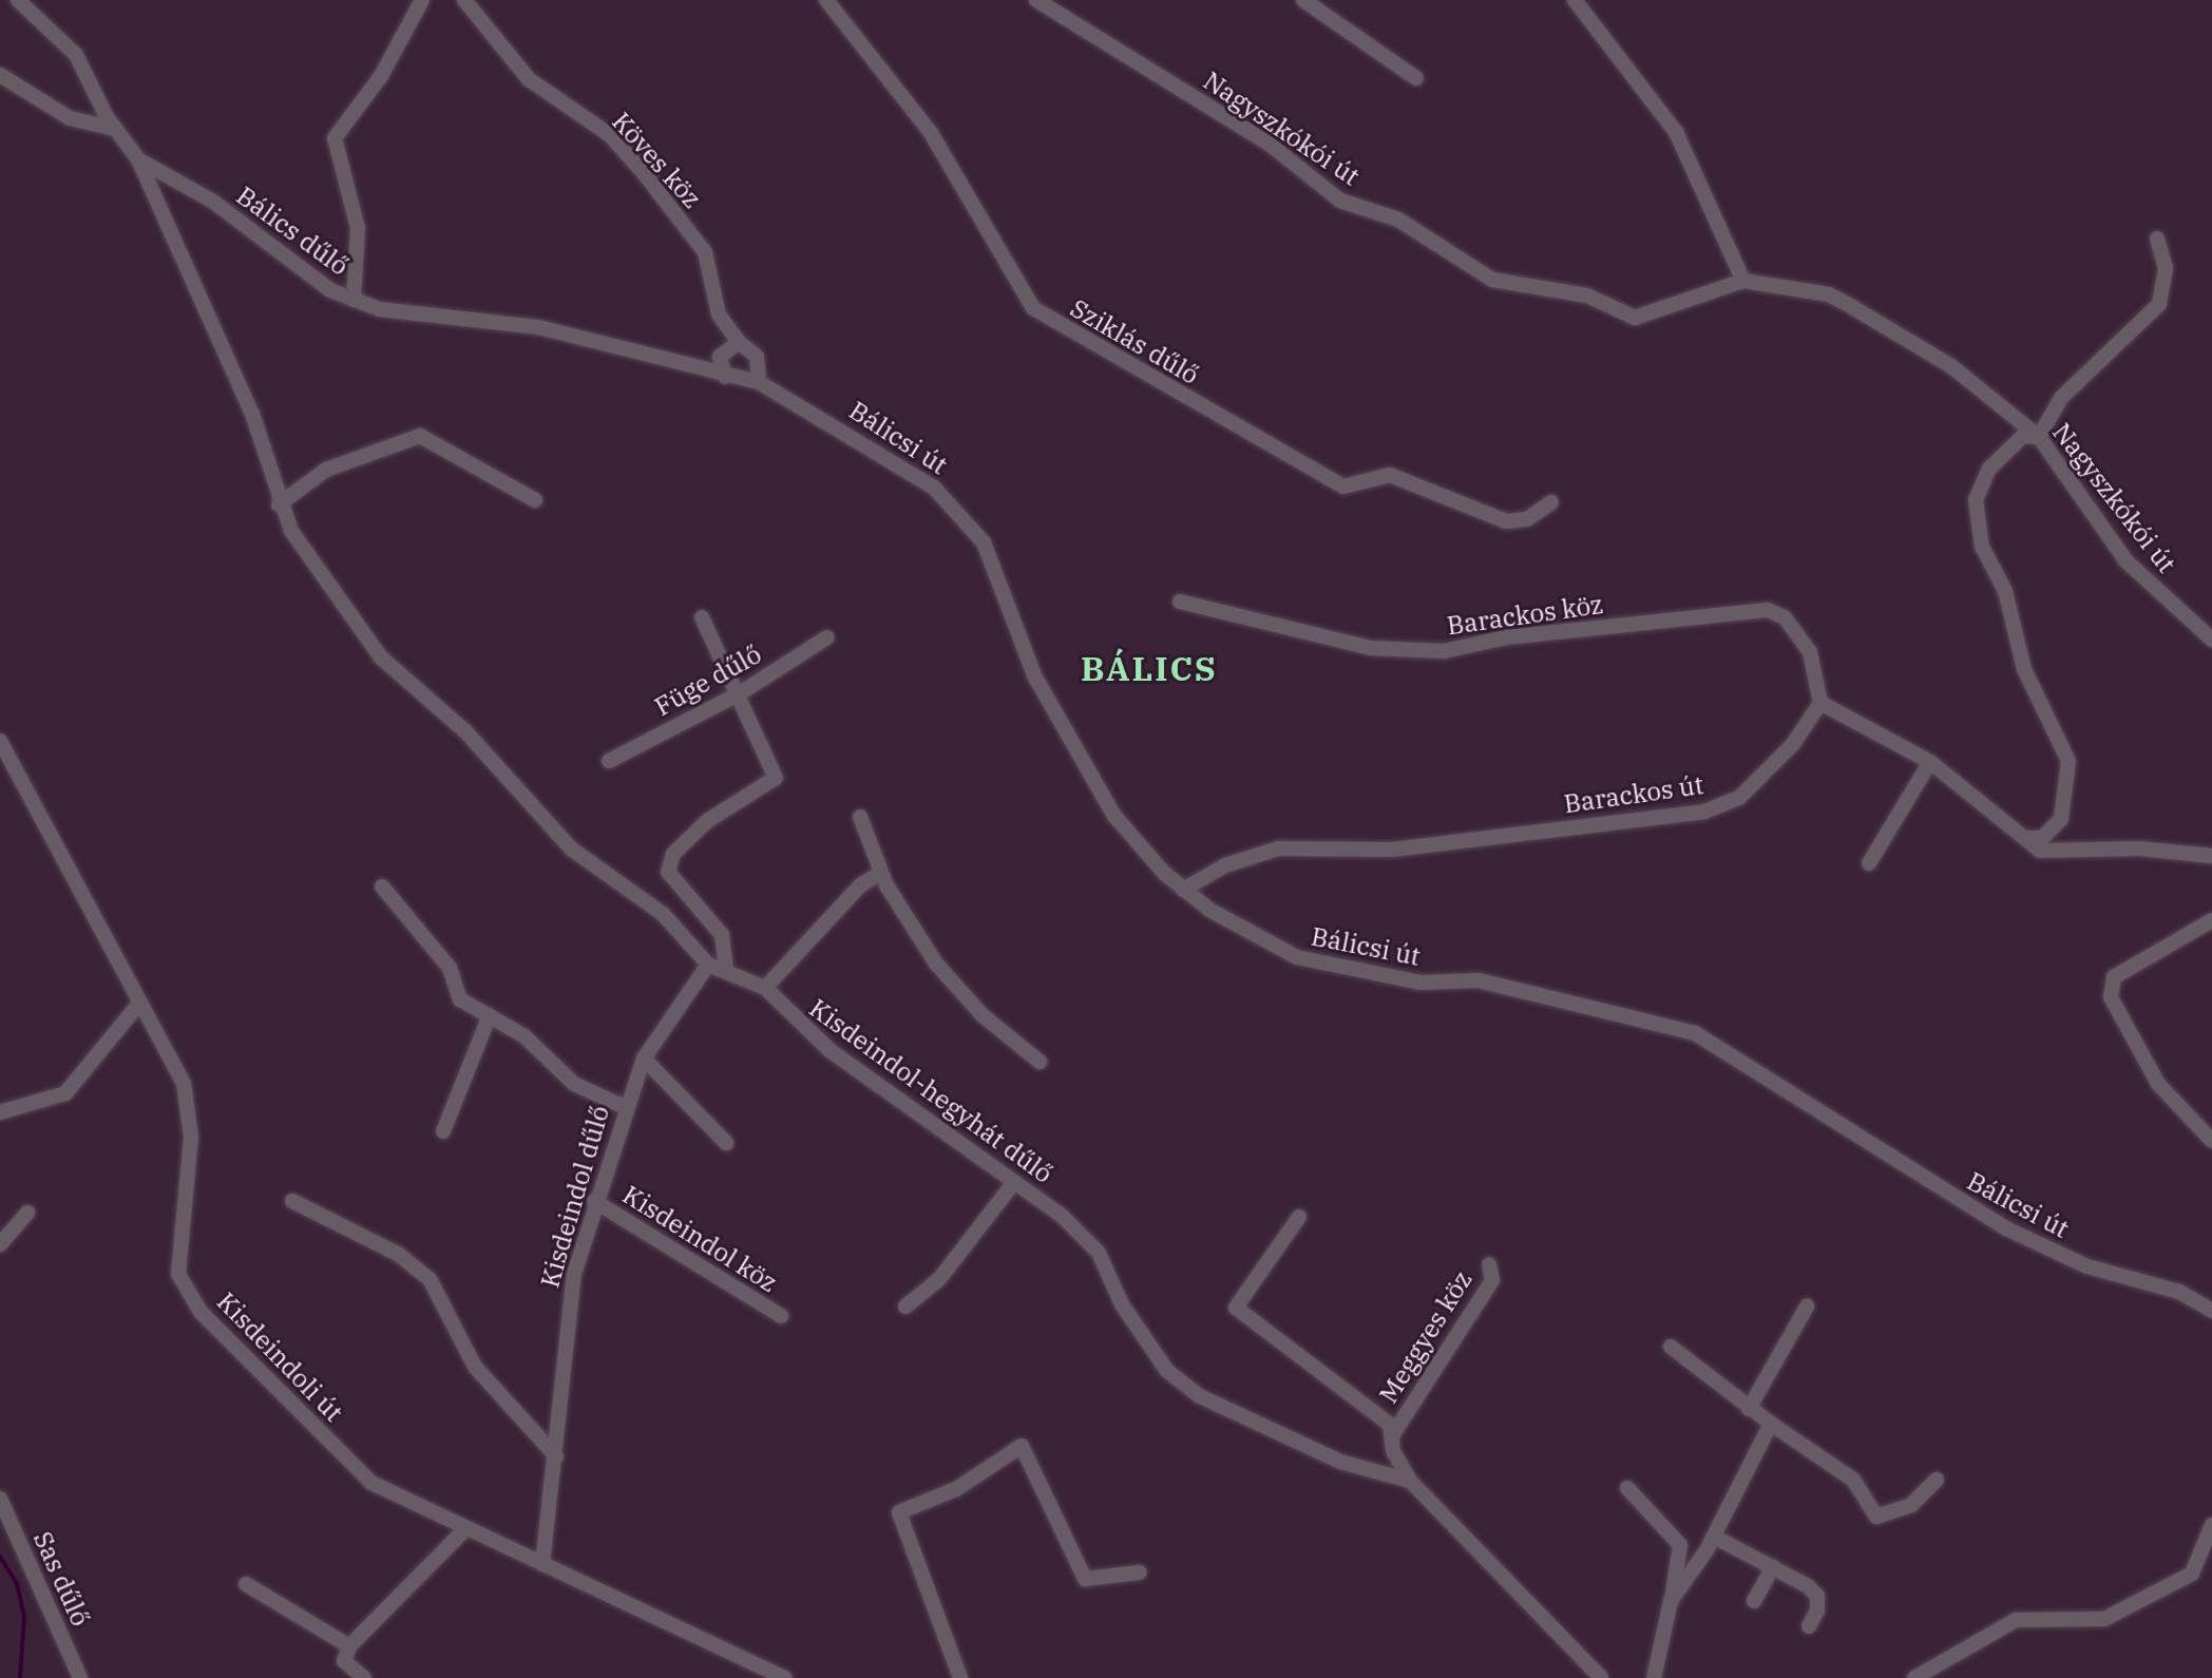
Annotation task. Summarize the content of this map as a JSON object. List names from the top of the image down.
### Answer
{
  "streets": {
    "street": [
      "Nagyszkókói út",
      "Köves köz",
      "Bálics dűlő",
      "Sziklás dűlő",
      "Bálicsi út",
      "Barackos köz",
      "Füge dűlő",
      "Barackos út",
      "Kisdeindol-hegyhát dűlő",
      "Kisdeindol dűlő",
      "Kisdeindol köz",
      "Meggyes köz",
      "Kisdeindoli út",
      "Sas dűlő"
    ]
  },
  "crossings": [
    ["Bálics dűlő", "Bálicsi út"],
    ["Bálicsi út", "Barackos út"],
    ["Barackos köz", "Barackos út"],
    ["Kisdeindol-hegyhát dűlő", "Kisdeindol dűlő"],
    ["Kisdeindol dűlő", "Kisdeindol köz"],
    ["Kisdeindol dűlő", "Kisdeindoli út"]
  ],
  "districts": ["BÁLICS"]
}
